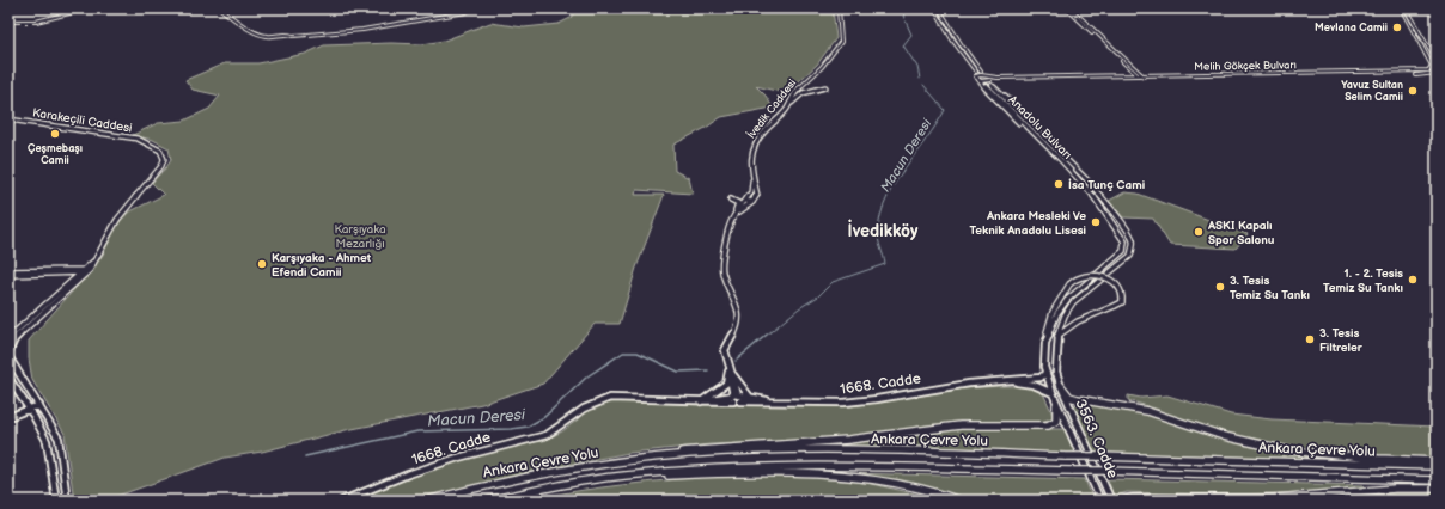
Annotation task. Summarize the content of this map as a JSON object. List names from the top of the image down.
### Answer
{
  "streets": {
    "highway": ["Ankara Çevre Yolu"],
    "main road": [
      "Melih Gökçek Bulvarı",
      "İvedik Caddesi",
      "Karakeçili Caddesi",
      "Anadolu Bulvarı",
      "1668. Cadde",
      "3563. Cadde"
    ]
  },
  "crossings": [
    ["Melih Gökçek Bulvarı", "Anadolu Bulvarı"],
    ["İvedik Caddesi", "1668. Cadde"],
    ["Anadolu Bulvarı", "1668. Cadde"],
    ["Anadolu Bulvarı", "3563. Cadde"],
    ["1668. Cadde", "3563. Cadde"]
  ],
  "districts": ["İvedikköy"],
  "water": ["Macun Deresi"],
  "parks": ["Karşıyaka Mezarlığı"],
  "places": [
    "Mevlana Camii",
    "Yavuz Sultan Selim Camii",
    "Çeşmebaşı Camii",
    "İsa Tunç Cami",
    "Ankara Mesleki Ve Teknik Anadolu Lisesi",
    "ASKI Kapalı Spor Salonu",
    "Karşıyaka - Ahmet Efendi Camii",
    "1. - 2. Tesis Temiz Su Tankı",
    "3. Tesis Temiz Su Tankı",
    "3. Tesis Filtreler"
  ]
}
